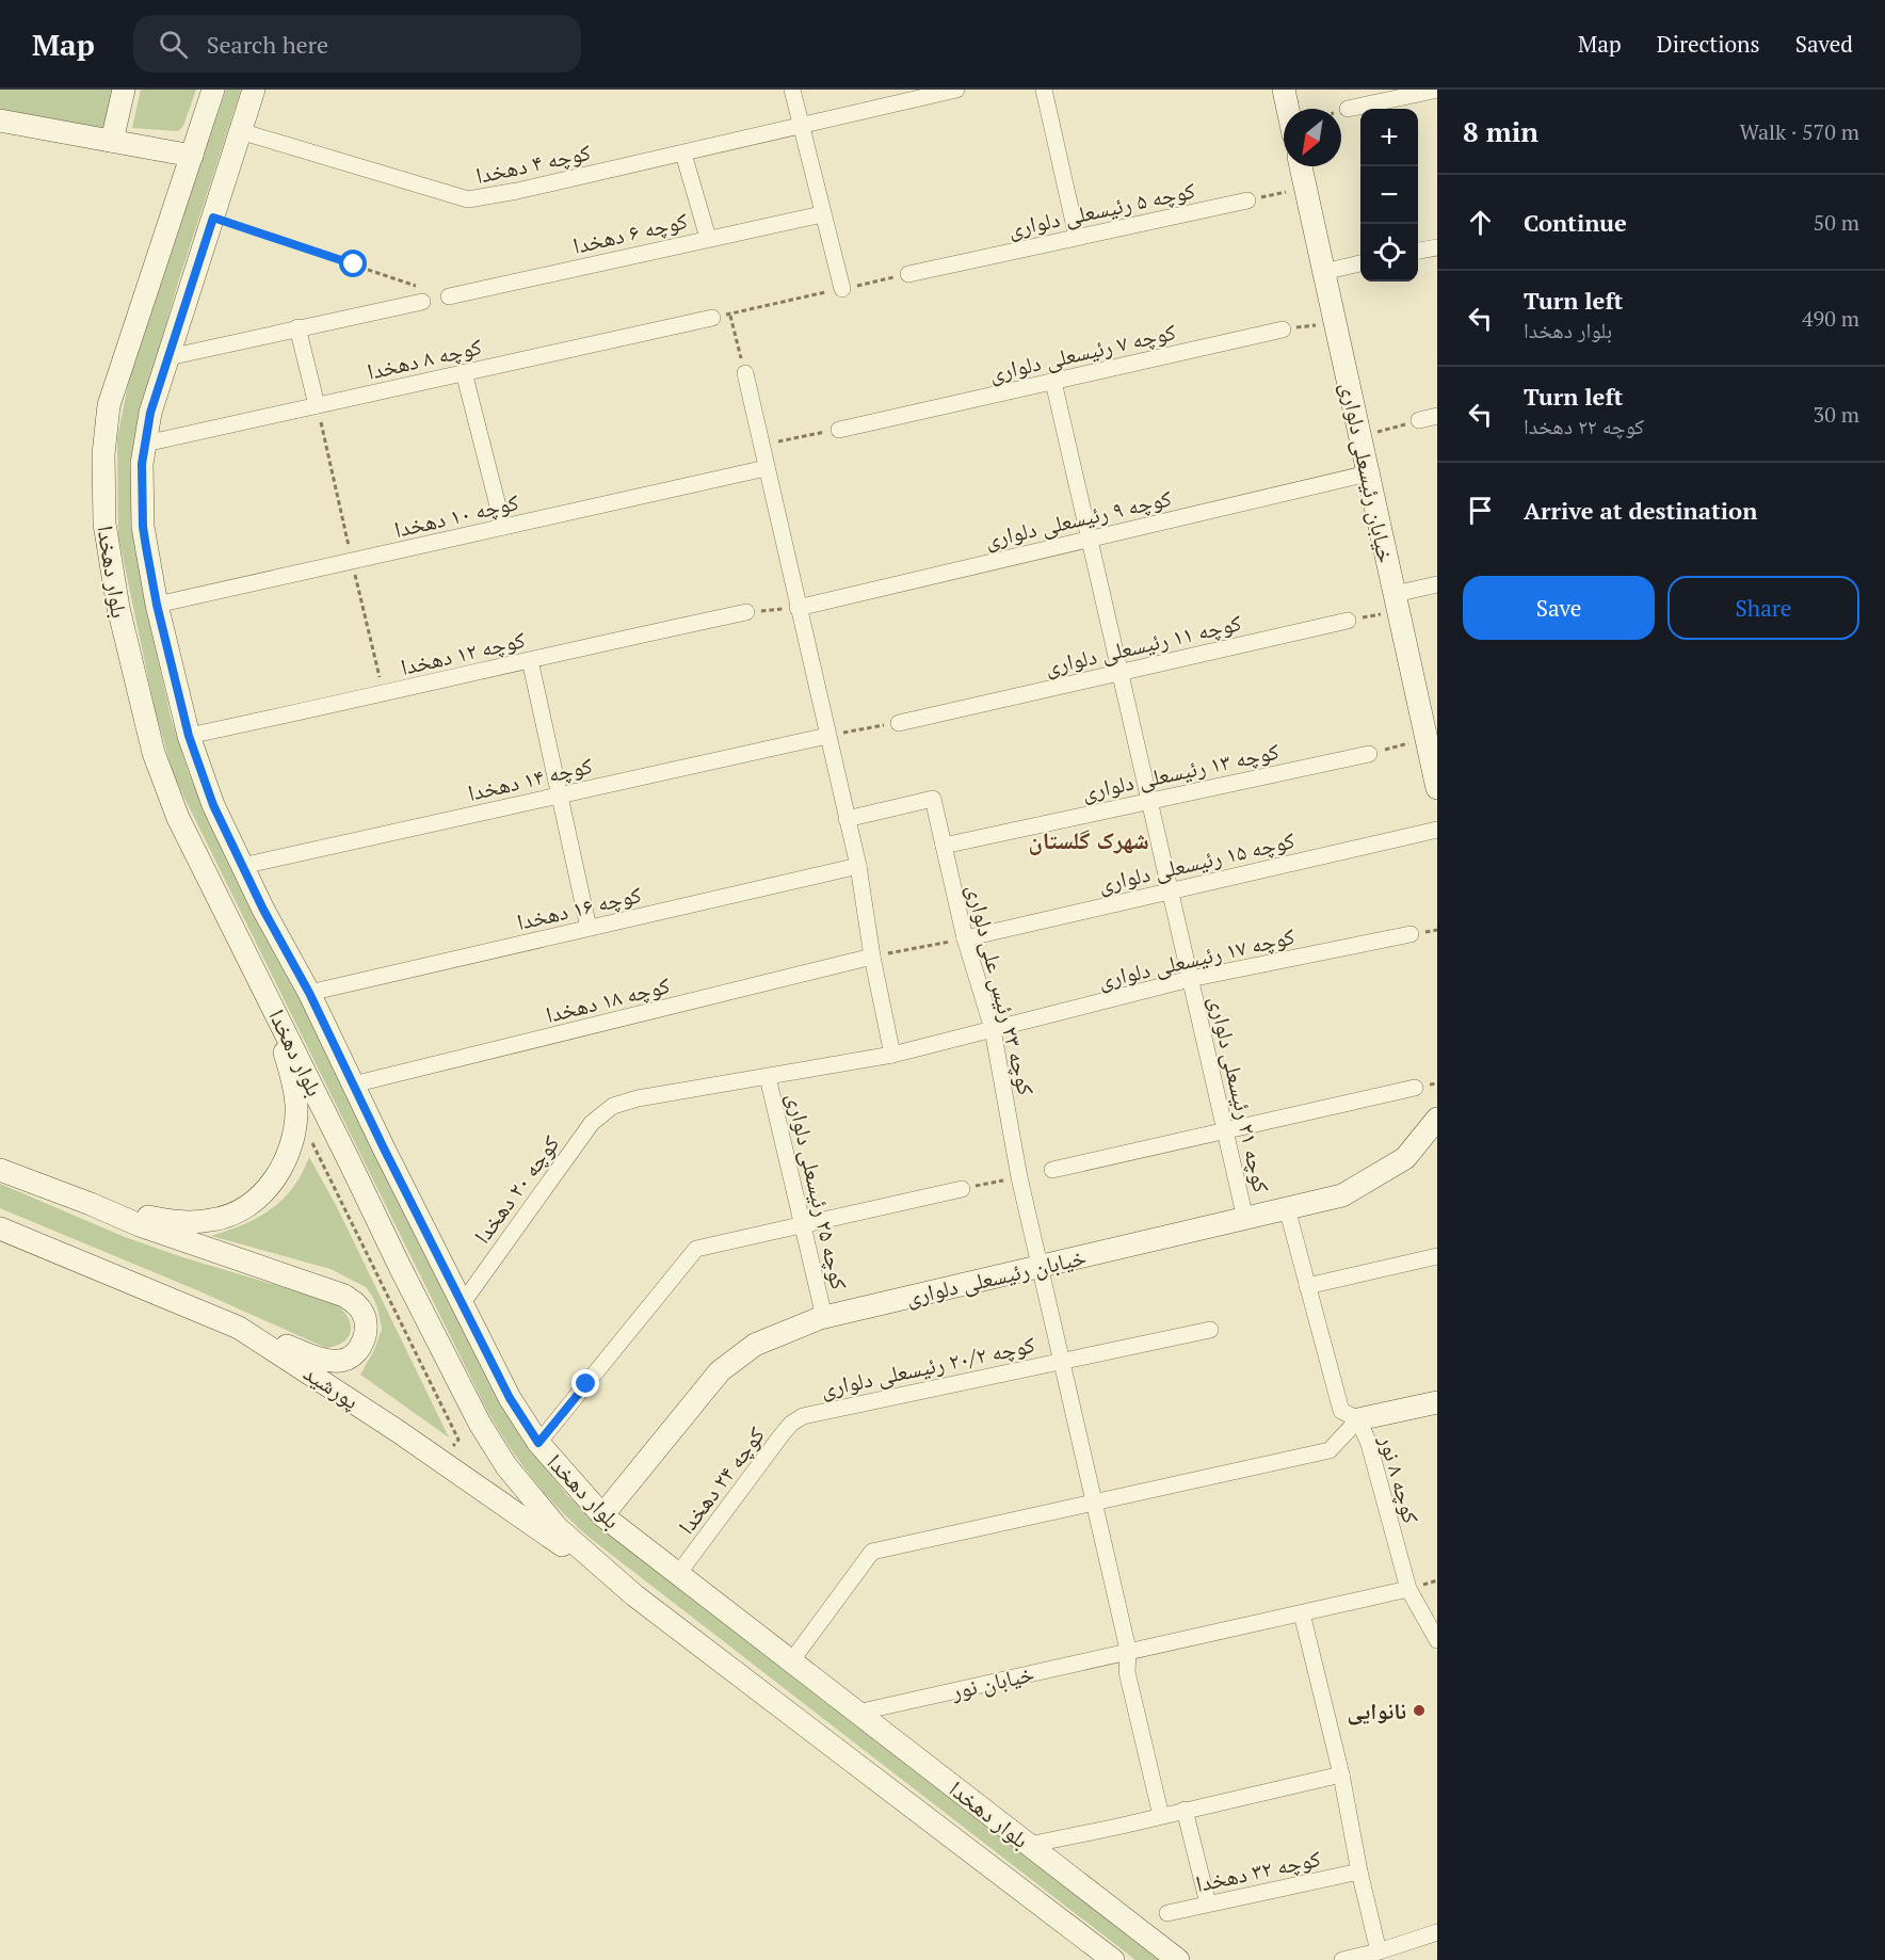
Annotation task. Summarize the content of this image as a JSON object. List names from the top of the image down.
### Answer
{
  "streets": {
    "main road": ["خیابان رئیسعلی دلواری", "بلوار دهخدا", "پورشید"],
    "street": [
      "کوچه ۴ دهخدا",
      "کوچه ۵ رئیسعلی دلواری",
      "کوچه ۶ دهخدا",
      "کوچه ۷ رئیسعلی دلواری",
      "کوچه ۸ دهخدا",
      "کوچه ۱۰ دهخدا",
      "کوچه ۹ رئیسعلی دلواری",
      "کوچه ۱۱ رئیسعلی دلواری",
      "کوچه ۱۲ دهخدا",
      "کوچه ۱۳ رئیسعلی دلواری",
      "کوچه ۱۴ دهخدا",
      "کوچه ۱۵ رئیسعلی دلواری",
      "کوچه ۱۶ دهخدا",
      "کوچه ۱۷ رئیسعلی دلواری",
      "کوچه ۲۳ رئیس علی دلواری",
      "کوچه ۱۸ دهخدا",
      "کوچه ۲۱ رئیسعلی دلواری",
      "کوچه ۲۰ دهخدا",
      "کوچه ۲۵ رئیسعلی دلواری",
      "کوچه ۲۰/۲ رئیسعلی دلواری",
      "کوچه ۸ نور",
      "کوچه ۲۴ دهخدا",
      "خیابان نور",
      "کوچه ۳۲ دهخدا"
    ]
  },
  "crossings": [
    ["کوچه ۴ دهخدا", "بلوار دهخدا"],
    ["کوچه ۷ رئیسعلی دلواری", "کوچه ۲۱ رئیسعلی دلواری"],
    ["کوچه ۸ دهخدا", "بلوار دهخدا"],
    ["خیابان رئیسعلی دلواری", "کوچه ۹ رئیسعلی دلواری"],
    ["خیابان رئیسعلی دلواری", "بلوار دهخدا"],
    ["خیابان رئیسعلی دلواری", "کوچه ۲۳ رئیس علی دلواری"],
    ["خیابان رئیسعلی دلواری", "کوچه ۲۱ رئیسعلی دلواری"],
    ["خیابان رئیسعلی دلواری", "کوچه ۲۵ رئیسعلی دلواری"],
    ["کوچه ۱۰ دهخدا", "بلوار دهخدا"],
    ["کوچه ۹ رئیسعلی دلواری", "کوچه ۲۱ رئیسعلی دلواری"],
    ["بلوار دهخدا", "کوچه ۱۲ دهخدا"],
    ["بلوار دهخدا", "کوچه ۱۴ دهخدا"],
    ["بلوار دهخدا", "کوچه ۱۶ دهخدا"],
    ["بلوار دهخدا", "کوچه ۱۸ دهخدا"],
    ["بلوار دهخدا", "کوچه ۲۰ دهخدا"],
    ["بلوار دهخدا", "پورشید"],
    ["بلوار دهخدا", "کوچه ۲۴ دهخدا"],
    ["بلوار دهخدا", "خیابان نور"],
    ["کوچه ۱۱ رئیسعلی دلواری", "کوچه ۲۱ رئیسعلی دلواری"],
    ["کوچه ۱۳ رئیسعلی دلواری", "کوچه ۲۳ رئیس علی دلواری"],
    ["کوچه ۱۳ رئیسعلی دلواری", "کوچه ۲۱ رئیسعلی دلواری"],
    ["کوچه ۱۵ رئیسعلی دلواری", "کوچه ۲۳ رئیس علی دلواری"],
    ["کوچه ۱۵ رئیسعلی دلواری", "کوچه ۲۱ رئیسعلی دلواری"],
    ["کوچه ۱۷ رئیسعلی دلواری", "کوچه ۲۳ رئیس علی دلواری"],
    ["کوچه ۱۷ رئیسعلی دلواری", "کوچه ۲۱ رئیسعلی دلواری"],
    ["کوچه ۱۷ رئیسعلی دلواری", "کوچه ۲۰ دهخدا"],
    ["کوچه ۱۷ رئیسعلی دلواری", "کوچه ۲۵ رئیسعلی دلواری"],
    ["کوچه ۲۳ رئیس علی دلواری", "کوچه ۲۰/۲ رئیسعلی دلواری"],
    ["کوچه ۲۳ رئیس علی دلواری", "خیابان نور"],
    ["کوچه ۲۰/۲ رئیسعلی دلواری", "کوچه ۲۴ دهخدا"],
    ["کوچه ۸ نور", "خیابان نور"]
  ],
  "districts": ["شهرک گلستان"],
  "places": ["نانوایی"],
  "north": "bottom left",
  "page": {
    "header": "Map",
    "search": "Search here",
    "nav": ["Map", "Directions", "Saved"],
    "heading": ["8 min", "Walk · 570 m"],
    "map_buttons": ["+", "−"],
    "list": [
      ["Continue", "50 m"],
      ["Turn left", "بلوار دهخدا", "490 m"],
      ["Turn left", "کوچه ۲۲ دهخدا", "30 m"],
      "Arrive at destination"
    ],
    "buttons": ["Save", "Share"]
  }
}
